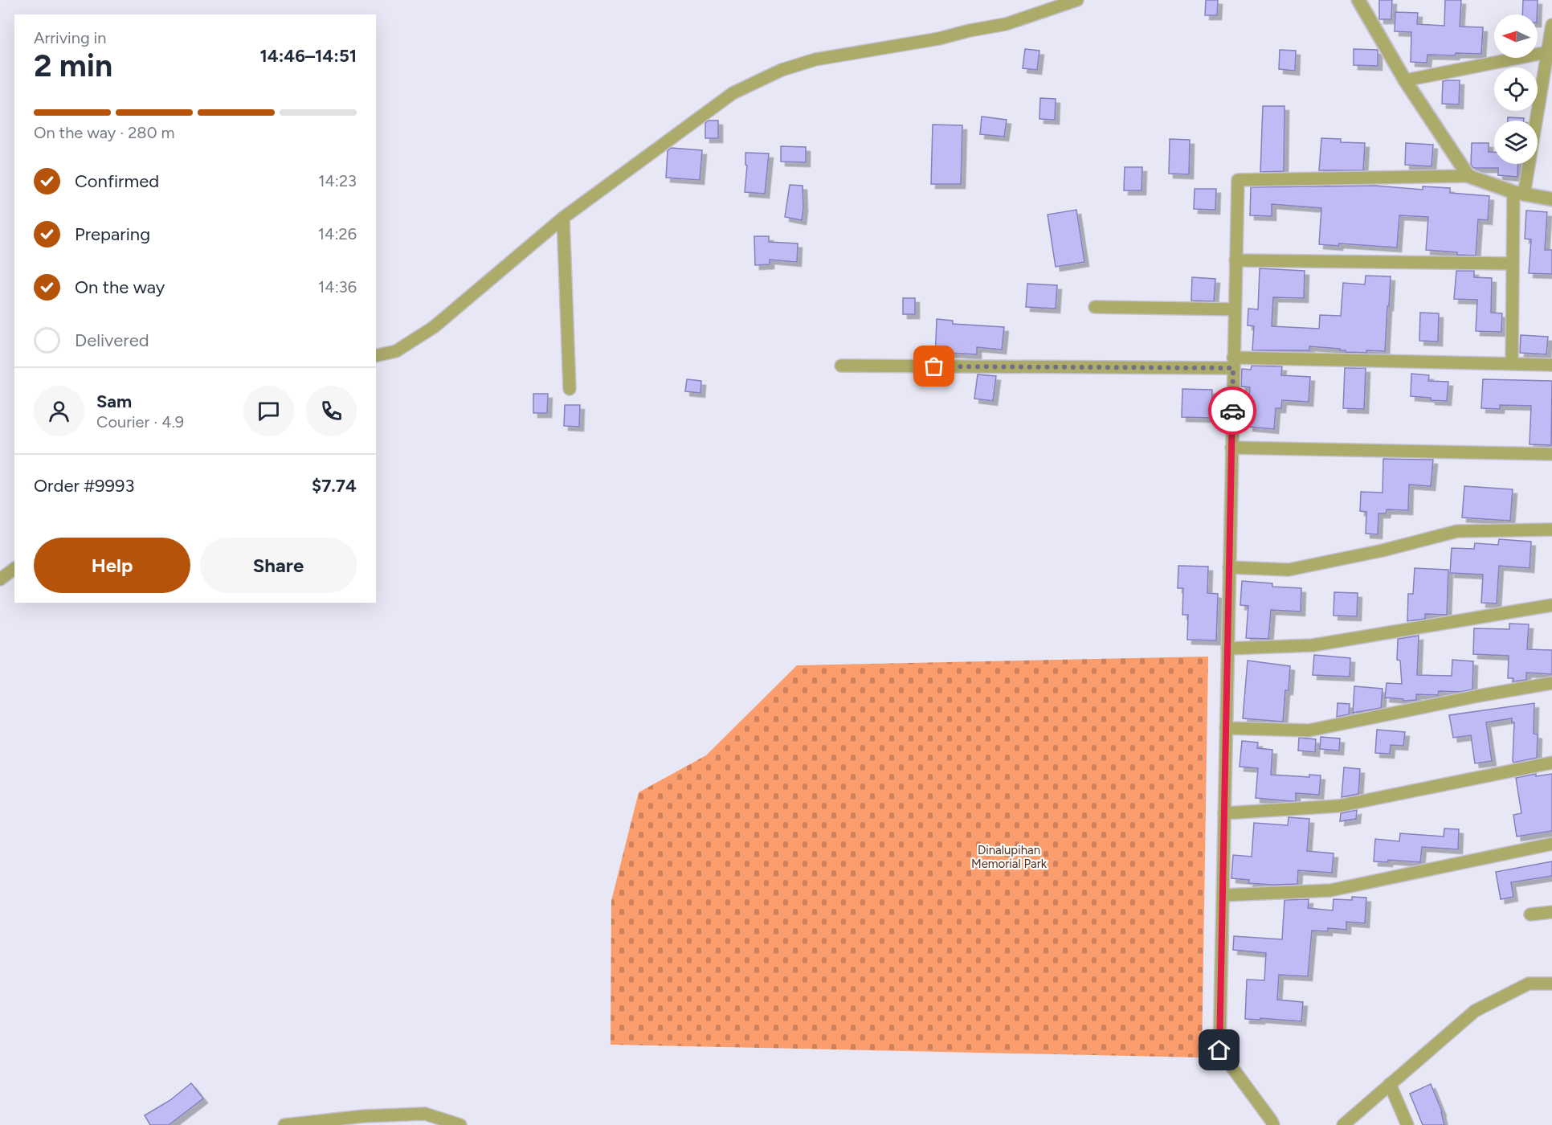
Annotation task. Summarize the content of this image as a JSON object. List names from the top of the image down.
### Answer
{
  "parks": ["Dinalupihan Memorial Park"],
  "north": "left",
  "page": {
    "heading": ["2 min", "Arriving in", "14:46–14:51"],
    "panel": [
      "Sam",
      "Courier · 4.9",
      "Order #9993",
      "$7.74"
    ],
    "bar": "On the way · 280 m",
    "list": [
      ["Confirmed", "14:23"],
      ["Preparing", "14:26"],
      ["On the way", "14:36"],
      "Delivered"
    ],
    "buttons": ["Help", "Share"]
  }
}
